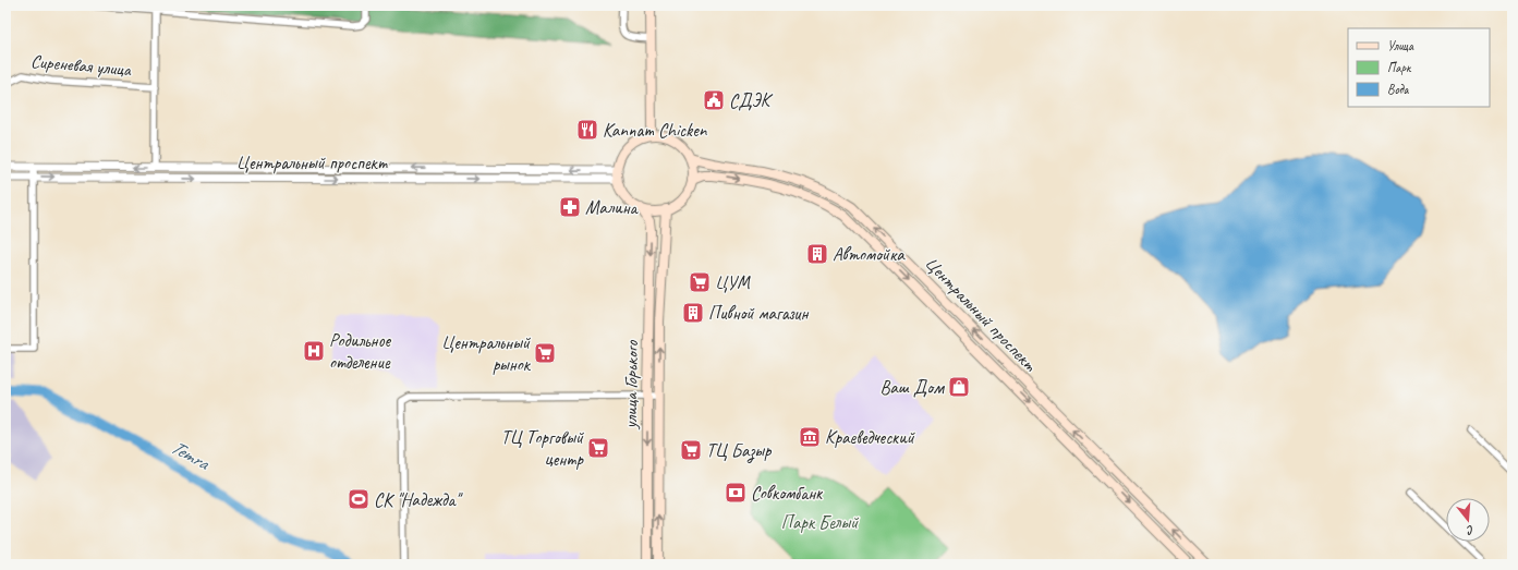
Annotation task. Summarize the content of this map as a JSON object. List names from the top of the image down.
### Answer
{
  "streets": {
    "main road": ["Центральный проспект", "улица Горького"],
    "street": ["Сиреневая улица"]
  },
  "crossings": [
    ["Центральный проспект", "улица Горького"]
  ],
  "water": ["Temra"],
  "parks": ["Парк Белый"],
  "places": {
    "public building": ["СДЭК"],
    "restaurant": ["Kannam Chicken"],
    "pharmacy": ["Малина"],
    "building": ["Автомойка", "Пивной магазин"],
    "supermarket": [
      "ЦУМ",
      "Центральный рынок",
      "ТЦ Торговый центр",
      "ТЦ Базыр"
    ],
    "hospital": ["Родильное отделение"],
    "shop": ["Ваш Дом"],
    "museum": ["Краеведческий"],
    "bank": ["Совкомбанк"],
    "sports": ["СК \"Надежда\""]
  },
  "legend": ["Улица", "Парк", "Вода"],
  "north": "bottom"
}
